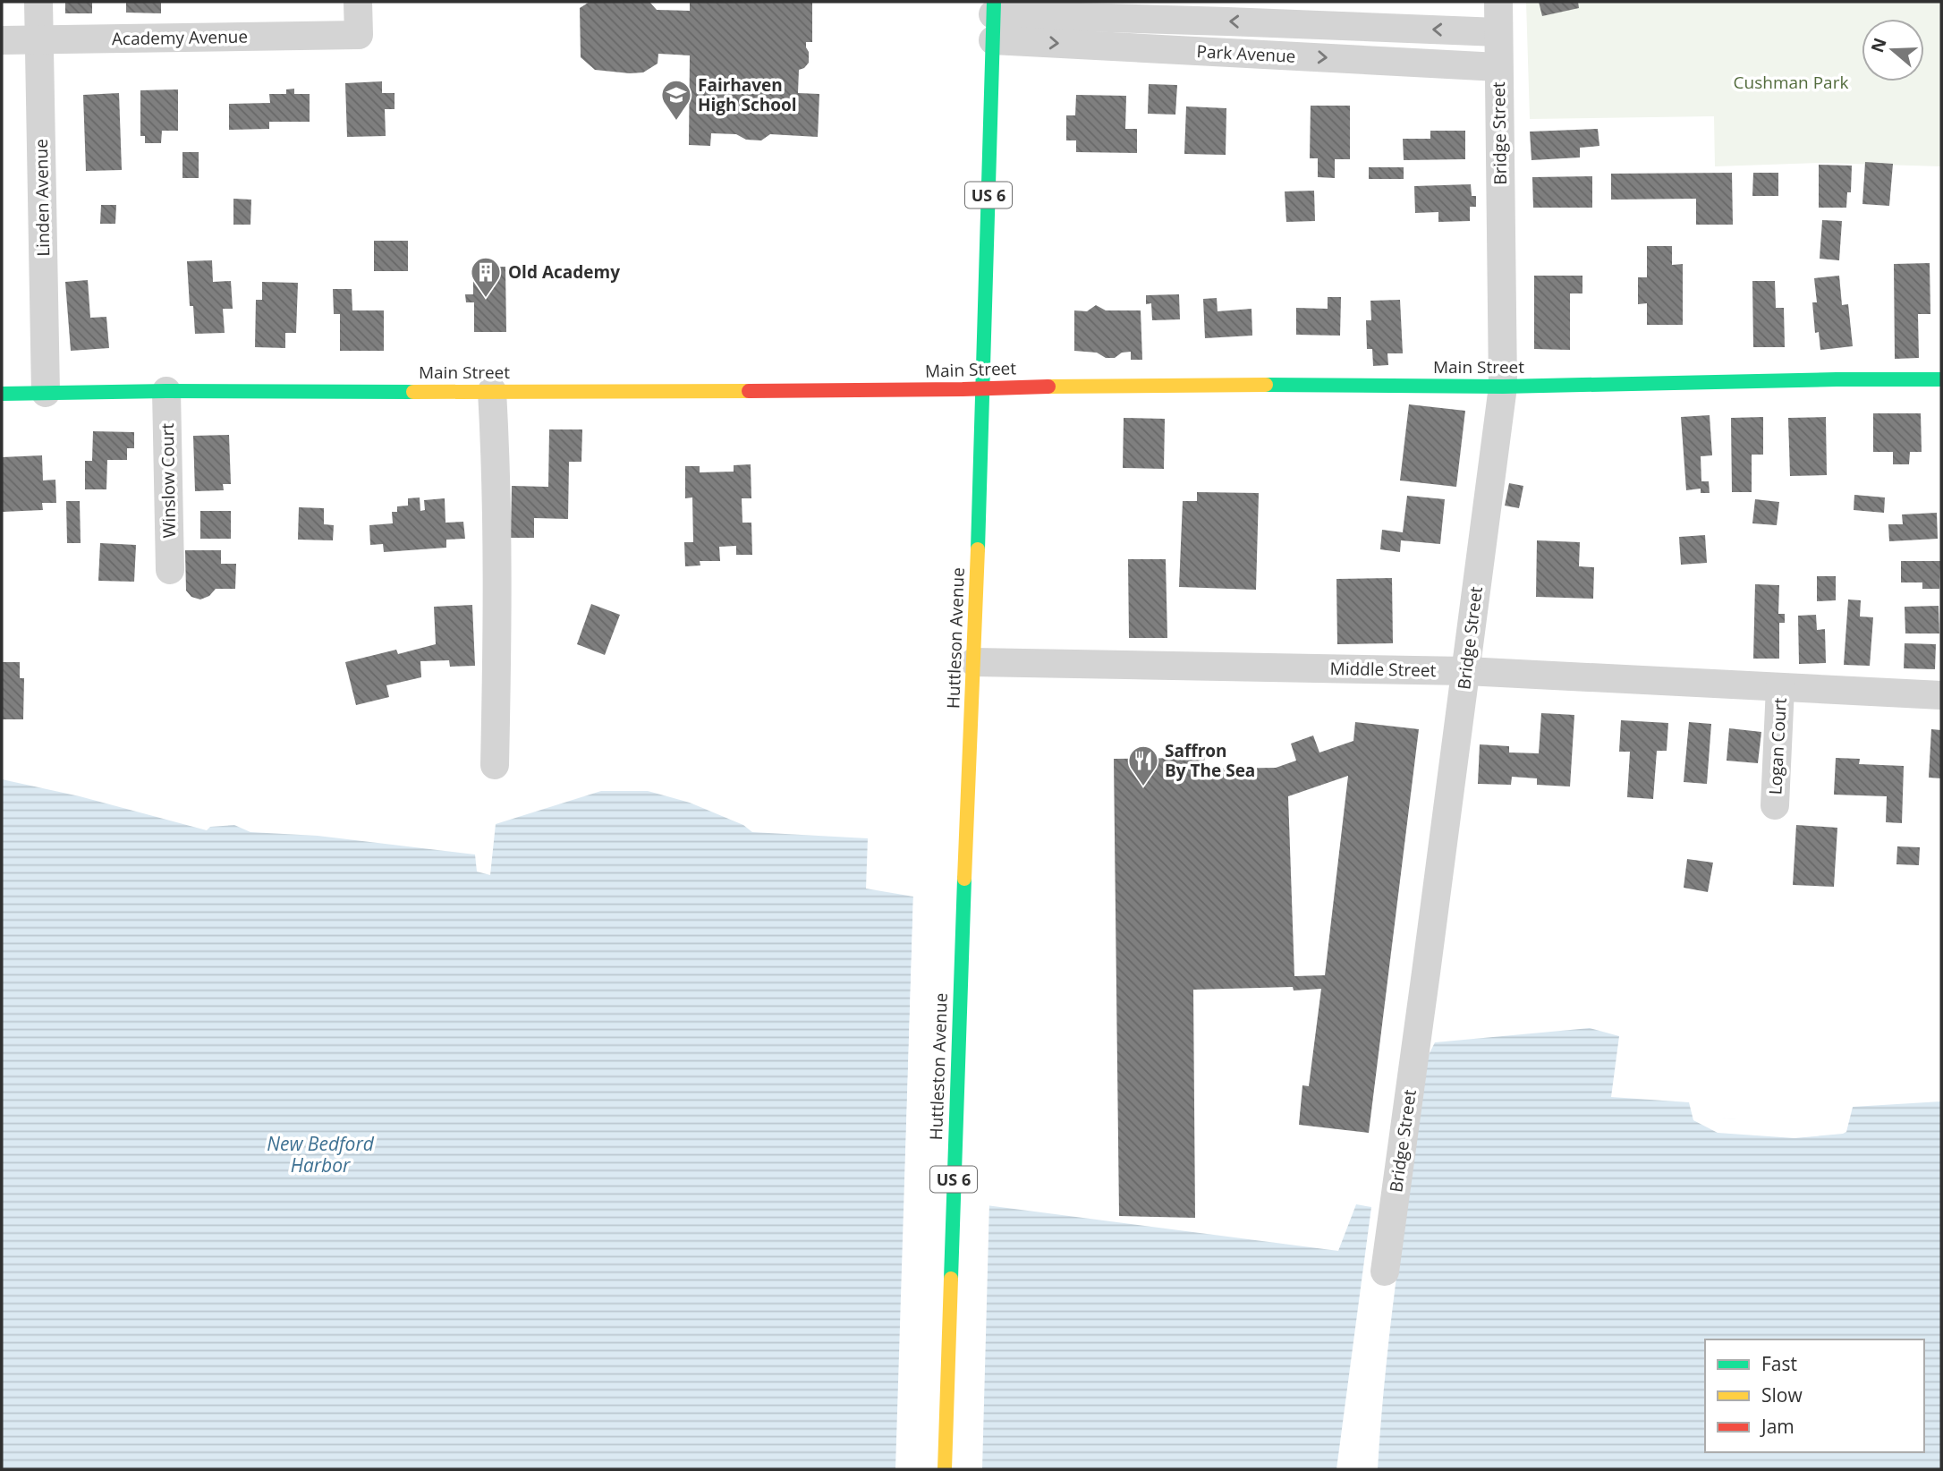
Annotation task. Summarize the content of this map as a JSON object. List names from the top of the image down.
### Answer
{
  "streets": {
    "main road": [
      "US 6",
      "Main Street",
      "Huttleson Avenue",
      "Huttleston Avenue"
    ],
    "street": [
      "Academy Avenue",
      "Park Avenue",
      "Bridge Street",
      "Linden Avenue",
      "Winslow Court",
      "Middle Street",
      "Logan Court"
    ]
  },
  "crossings": [
    ["Academy Avenue", "Linden Avenue"],
    ["Park Avenue", "Bridge Street"],
    ["Park Avenue", "US 6"],
    ["Bridge Street", "Main Street"],
    ["Bridge Street", "Middle Street"],
    ["US 6", "Main Street"],
    ["US 6", "Huttleson Avenue"],
    ["Linden Avenue", "Main Street"],
    ["Main Street", "Winslow Court"],
    ["Main Street", "Huttleson Avenue"],
    ["Huttleson Avenue", "Middle Street"],
    ["Huttleson Avenue", "Huttleston Avenue"],
    ["Middle Street", "Logan Court"]
  ],
  "water": ["New Bedford Harbor"],
  "parks": ["Cushman Park"],
  "places": {
    "school or university": ["Fairhaven High School"],
    "building": ["Old Academy"],
    "restaurant": ["Saffron By The Sea"]
  },
  "legend": ["Fast", "Slow", "Jam"],
  "north": "left"
}
